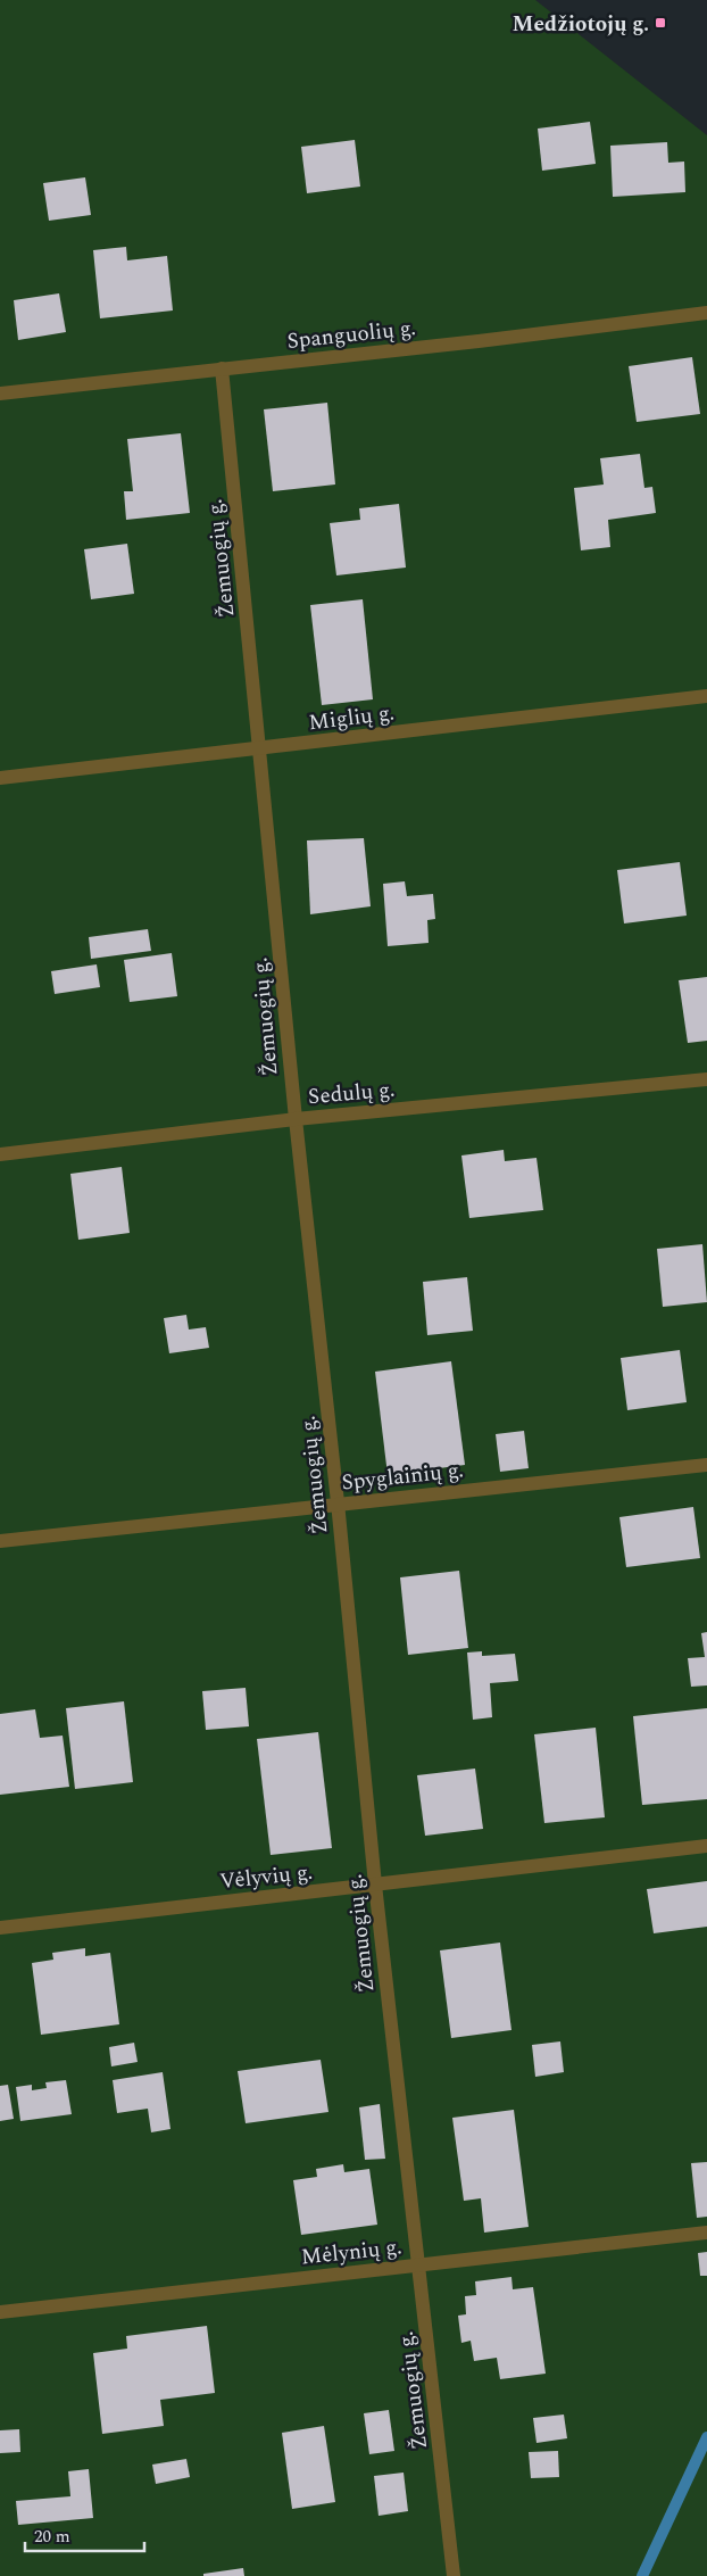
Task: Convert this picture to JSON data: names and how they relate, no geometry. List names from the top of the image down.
{
  "streets": {
    "street": [
      "Spanguolių g.",
      "Žemuogių g.",
      "Miglių g.",
      "Sedulų g.",
      "Spyglainių g.",
      "Vėlyvių g.",
      "Mėlynių g."
    ]
  },
  "crossings": [
    ["Spanguolių g.", "Žemuogių g."],
    ["Žemuogių g.", "Miglių g."],
    ["Žemuogių g.", "Sedulų g."],
    ["Žemuogių g.", "Spyglainių g."],
    ["Žemuogių g.", "Vėlyvių g."],
    ["Žemuogių g.", "Mėlynių g."]
  ],
  "places": {
    "transit": ["Medžiotojų g."]
  },
  "scale_bar": "20 m"
}
